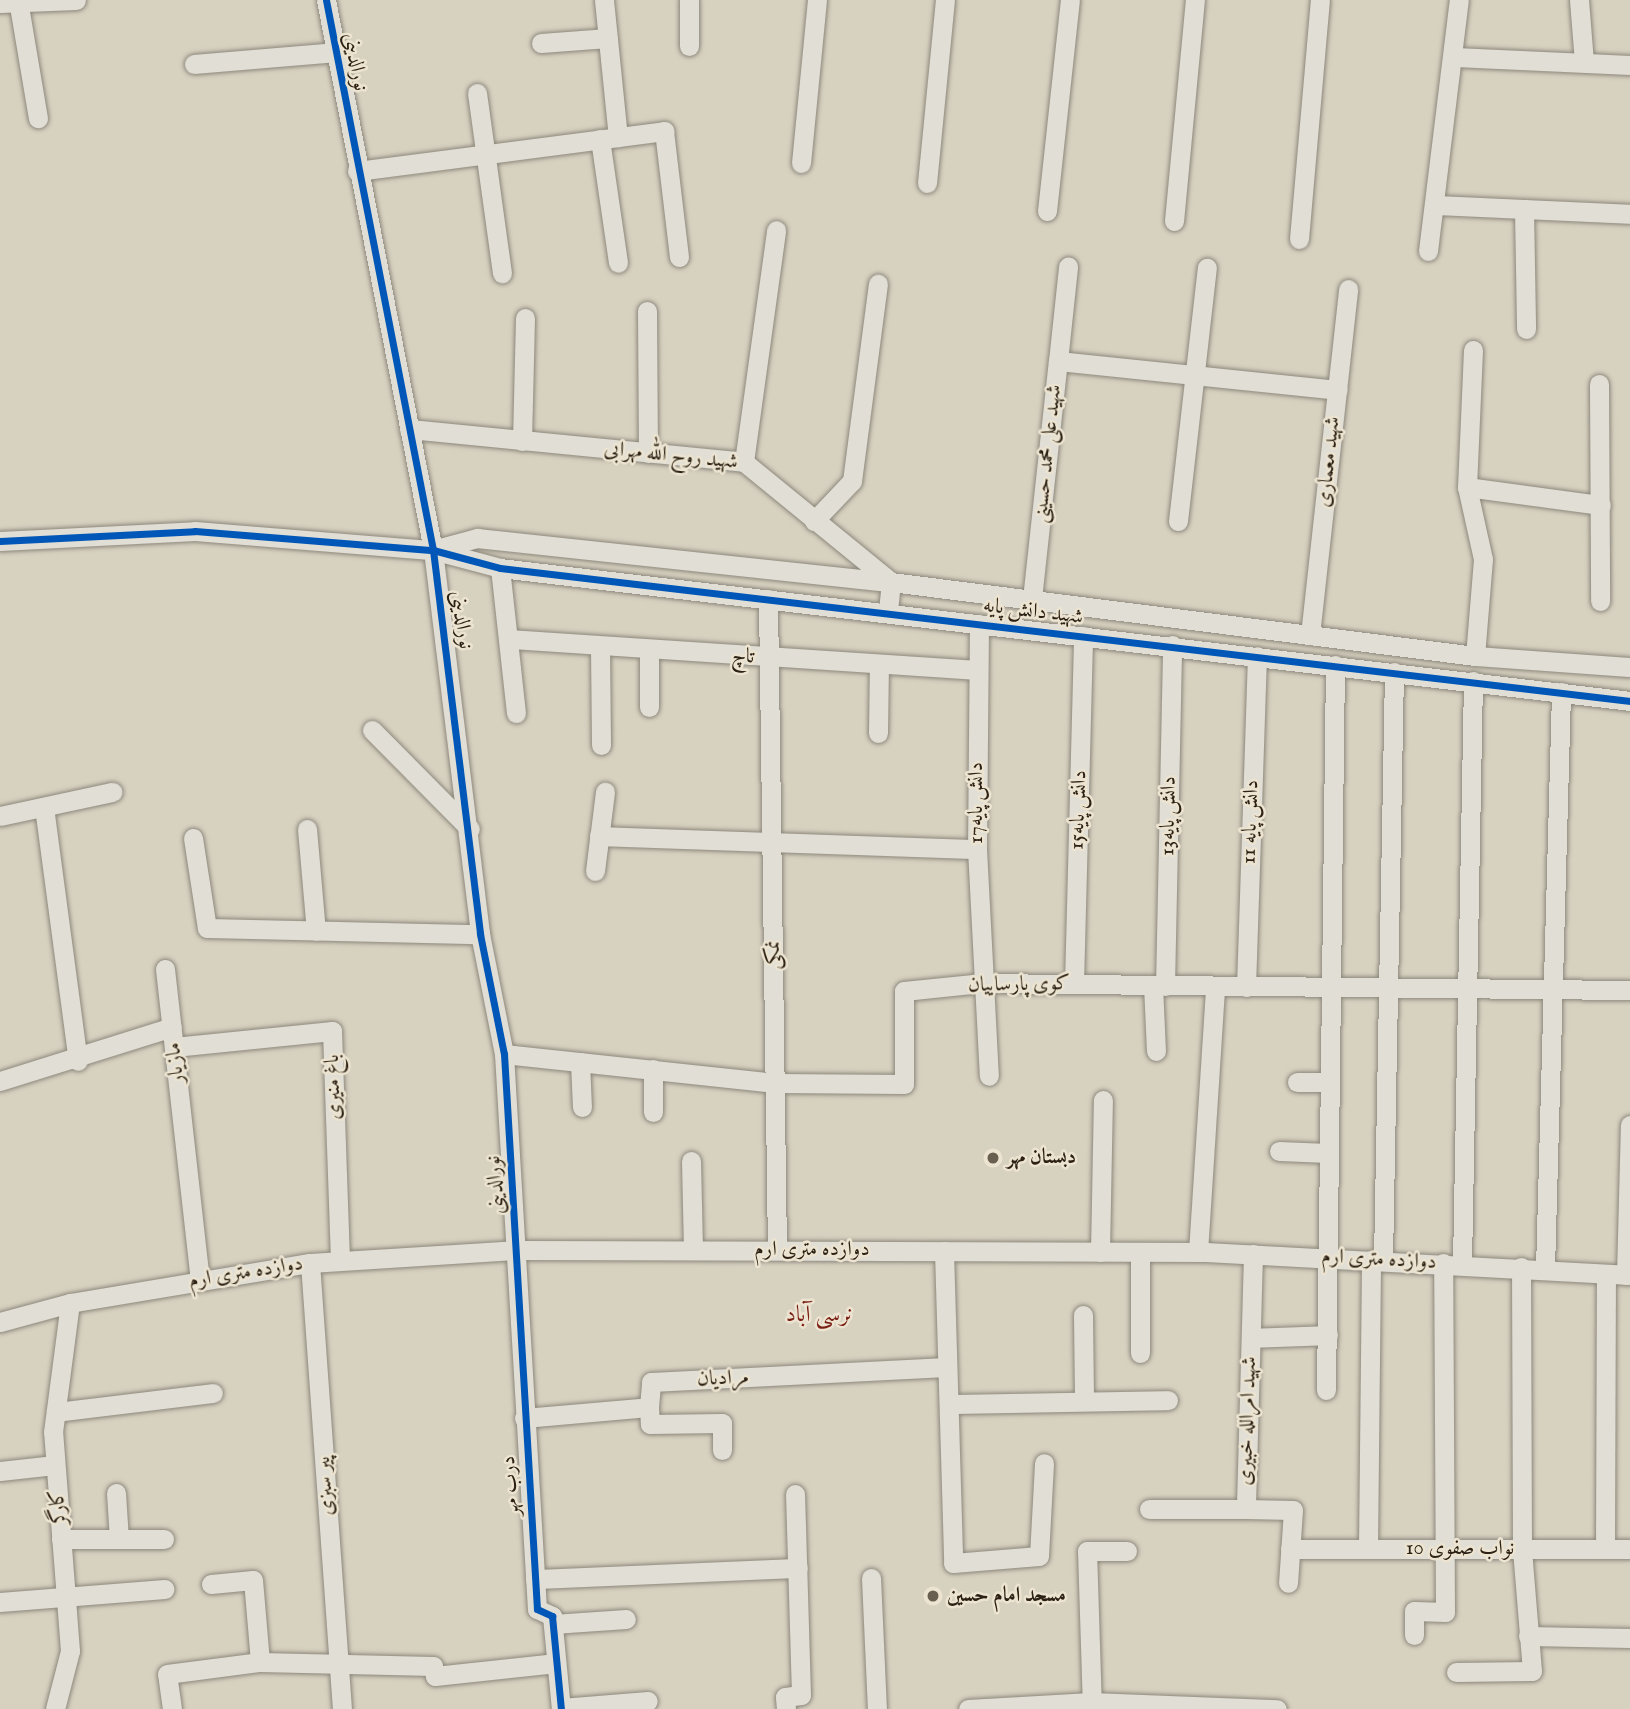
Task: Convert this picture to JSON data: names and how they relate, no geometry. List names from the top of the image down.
{
  "streets": {
    "street": [
      "نورالدینی",
      "شهید علی محمد حسینی",
      "شهید روح الله مهرابی",
      "شهید معماری",
      "شهید دانش پایه",
      "تاچ",
      "دانش پایه17",
      "دانش پایه15",
      "دانش پایه13",
      "دانش پایه 11",
      "نمکی",
      "کوی پارساییان",
      "مازیار",
      "باغ منیری",
      "دوازده متری ارم",
      "مرادیان",
      "شهید امرالله خبیری",
      "پیر سبزی",
      "درب مهر",
      "کارگر",
      "نواب صفوی 10"
    ]
  },
  "crossings": [
    ["نورالدینی", "شهید روح الله مهرابی"],
    ["نورالدینی", "شهید دانش پایه"],
    ["نورالدینی", "کوی پارساییان"],
    ["نورالدینی", "دوازده متری ارم"],
    ["نورالدینی", "درب مهر"],
    ["شهید علی محمد حسینی", "شهید معماری"],
    ["شهید علی محمد حسینی", "شهید دانش پایه"],
    ["شهید روح الله مهرابی", "شهید دانش پایه"],
    ["شهید معماری", "شهید دانش پایه"],
    ["شهید دانش پایه", "دانش پایه17"],
    ["شهید دانش پایه", "دانش پایه15"],
    ["شهید دانش پایه", "دانش پایه13"],
    ["شهید دانش پایه", "دانش پایه 11"],
    ["شهید دانش پایه", "نمکی"],
    ["تاچ", "دانش پایه17"],
    ["تاچ", "نمکی"],
    ["دانش پایه17", "کوی پارساییان"],
    ["دانش پایه15", "کوی پارساییان"],
    ["دانش پایه13", "کوی پارساییان"],
    ["دانش پایه 11", "کوی پارساییان"],
    ["نمکی", "کوی پارساییان"],
    ["نمکی", "دوازده متری ارم"],
    ["مازیار", "باغ منیری"],
    ["مازیار", "دوازده متری ارم"],
    ["باغ منیری", "دوازده متری ارم"],
    ["دوازده متری ارم", "شهید امرالله خبیری"],
    ["دوازده متری ارم", "پیر سبزی"],
    ["دوازده متری ارم", "درب مهر"],
    ["دوازده متری ارم", "کارگر"],
    ["شهید امرالله خبیری", "نواب صفوی 10"]
  ],
  "districts": ["نرسی آباد"],
  "places": ["دبستان مهر", "مسجد امام حسین"]
}
